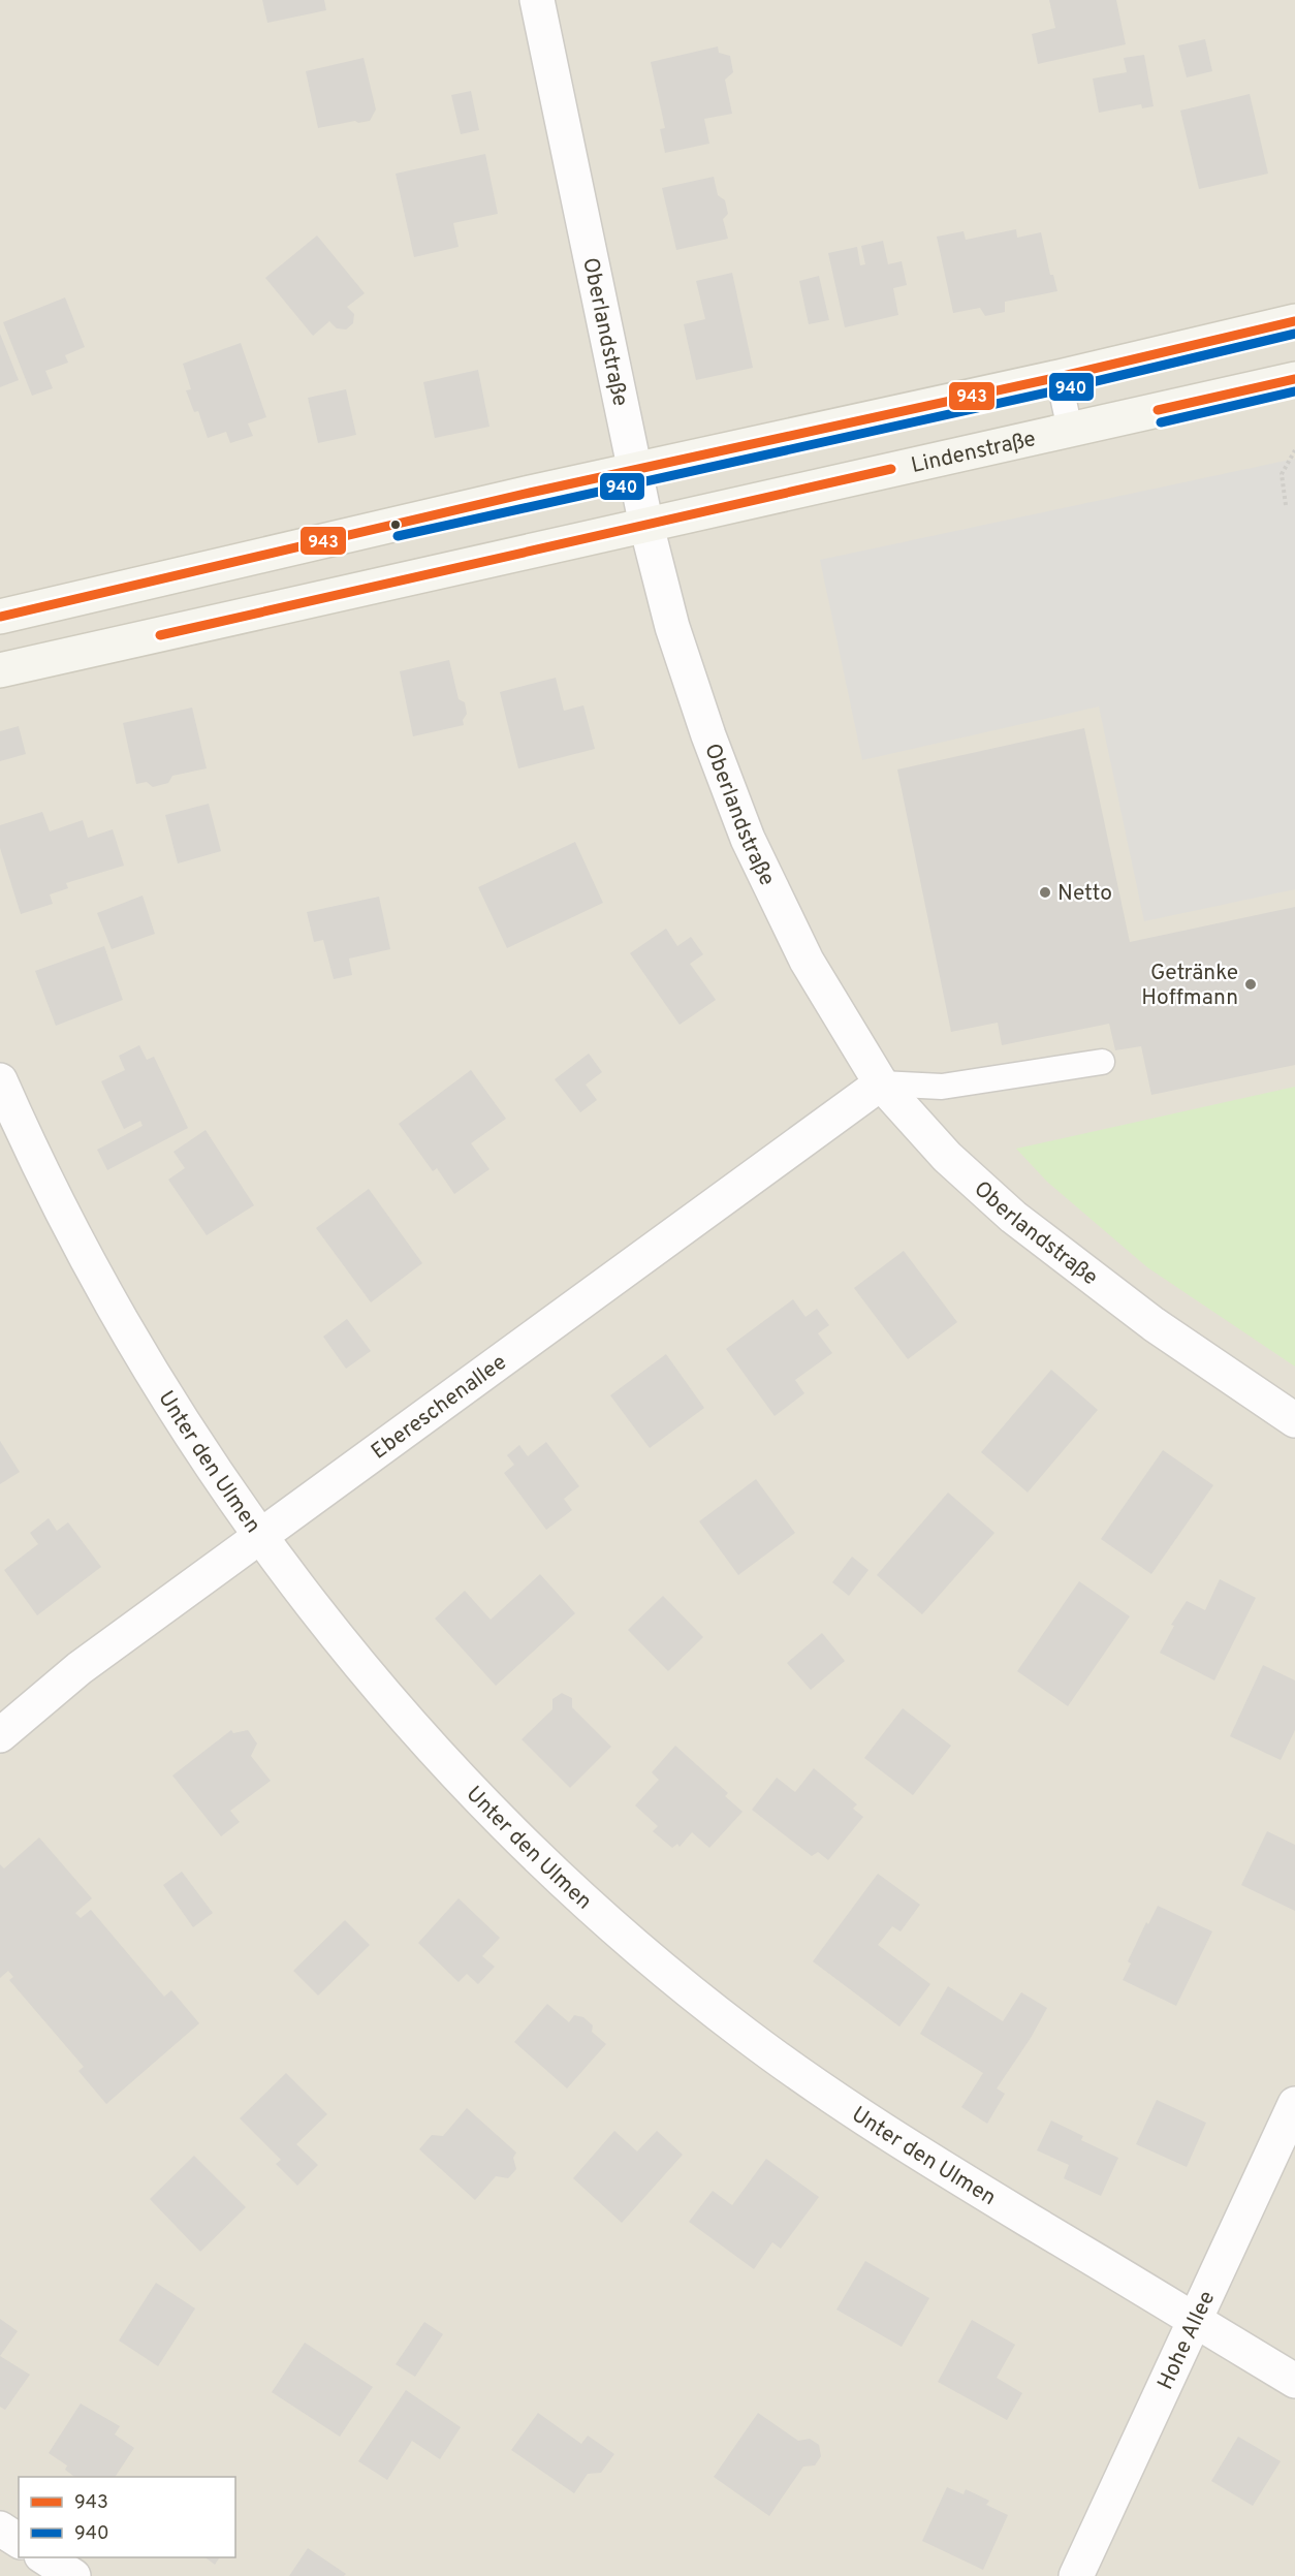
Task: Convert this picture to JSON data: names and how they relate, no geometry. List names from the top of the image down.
{
  "streets": {
    "street": [
      "Oberlandstraße",
      "Lindenstraße",
      "Ebereschenallee",
      "Unter den Ulmen",
      "Hohe Allee"
    ]
  },
  "crossings": [
    ["Oberlandstraße", "Lindenstraße"],
    ["Oberlandstraße", "Ebereschenallee"],
    ["Ebereschenallee", "Unter den Ulmen"],
    ["Unter den Ulmen", "Hohe Allee"]
  ],
  "places": ["Netto", "Getränke Hoffmann"],
  "lines": ["transit line 943", "transit line 940"],
  "legend": ["943", "940"]
}
